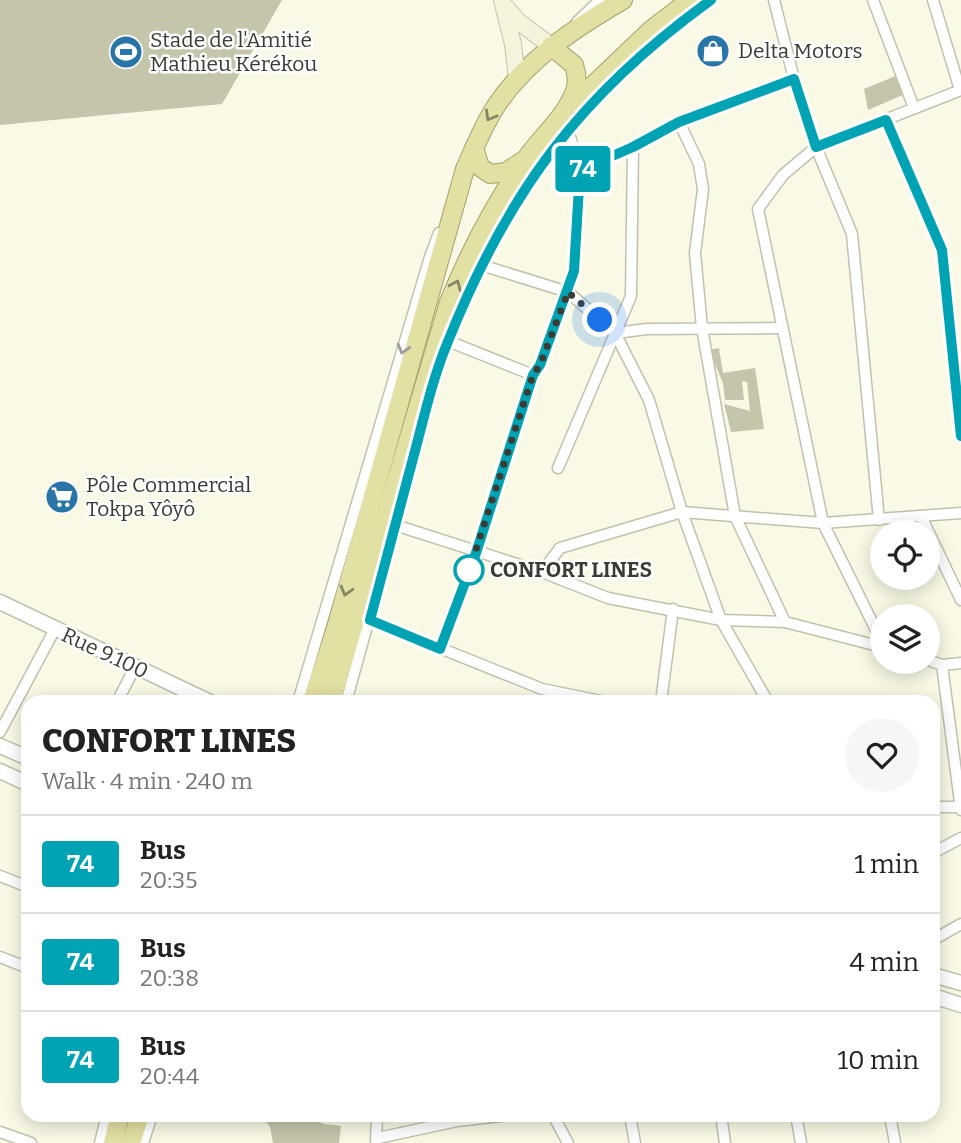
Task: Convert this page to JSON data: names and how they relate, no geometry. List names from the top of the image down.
{
  "streets": {
    "street": ["Rue 9.100"]
  },
  "places": {
    "shop": ["Delta Motors"],
    "sports": ["Stade de l'Amitié Mathieu Kérékou"],
    "supermarket": ["Pôle Commercial Tokpa Yôyô"],
    "other": ["CONFORT LINES"]
  },
  "lines": ["bus line 74"],
  "page": {
    "on_map": "74",
    "heading": ["CONFORT LINES", "Walk · 4 min · 240 m"],
    "list": [
      {
        "mark": "74",
        "name": "Bus",
        "note": "20:35",
        "value": "1 min"
      },
      {
        "mark": "74",
        "name": "Bus",
        "note": "20:38",
        "value": "4 min"
      },
      {
        "mark": "74",
        "name": "Bus",
        "note": "20:44",
        "value": "10 min"
      }
    ]
  }
}
